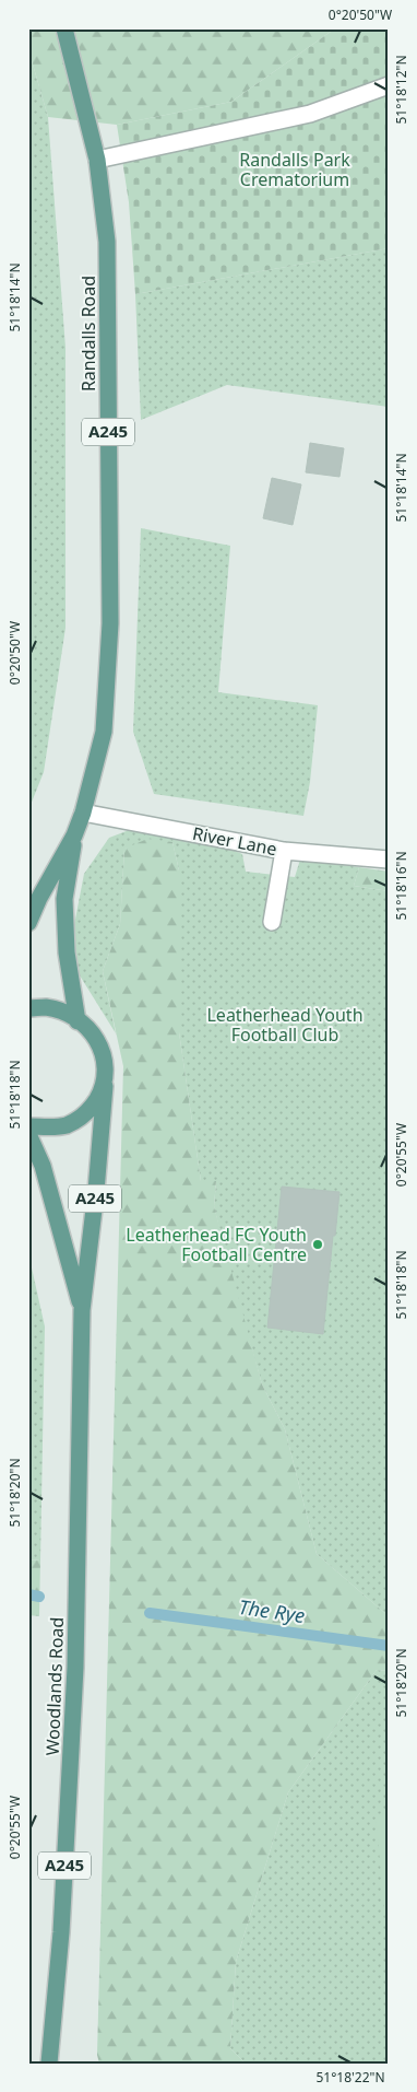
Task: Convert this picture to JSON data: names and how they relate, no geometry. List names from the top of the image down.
{
  "streets": {
    "main road": ["Randalls Road", "A245", "Woodlands Road"],
    "lane": ["River Lane"]
  },
  "crossings": [
    ["Randalls Road", "A245"],
    ["Randalls Road", "River Lane"],
    ["A245", "Woodlands Road"]
  ],
  "water": ["The Rye"],
  "parks": ["Randalls Park Crematorium", "Leatherhead Youth Football Club"],
  "places": ["Leatherhead FC Youth Football Centre"],
  "coordinates": [
    "0°20'50\"W",
    "51°18'12\"N",
    "51°18'14\"N",
    "51°18'16\"N",
    "51°18'18\"N",
    "0°20'55\"W",
    "51°18'20\"N",
    "51°18'22\"N"
  ]
}
